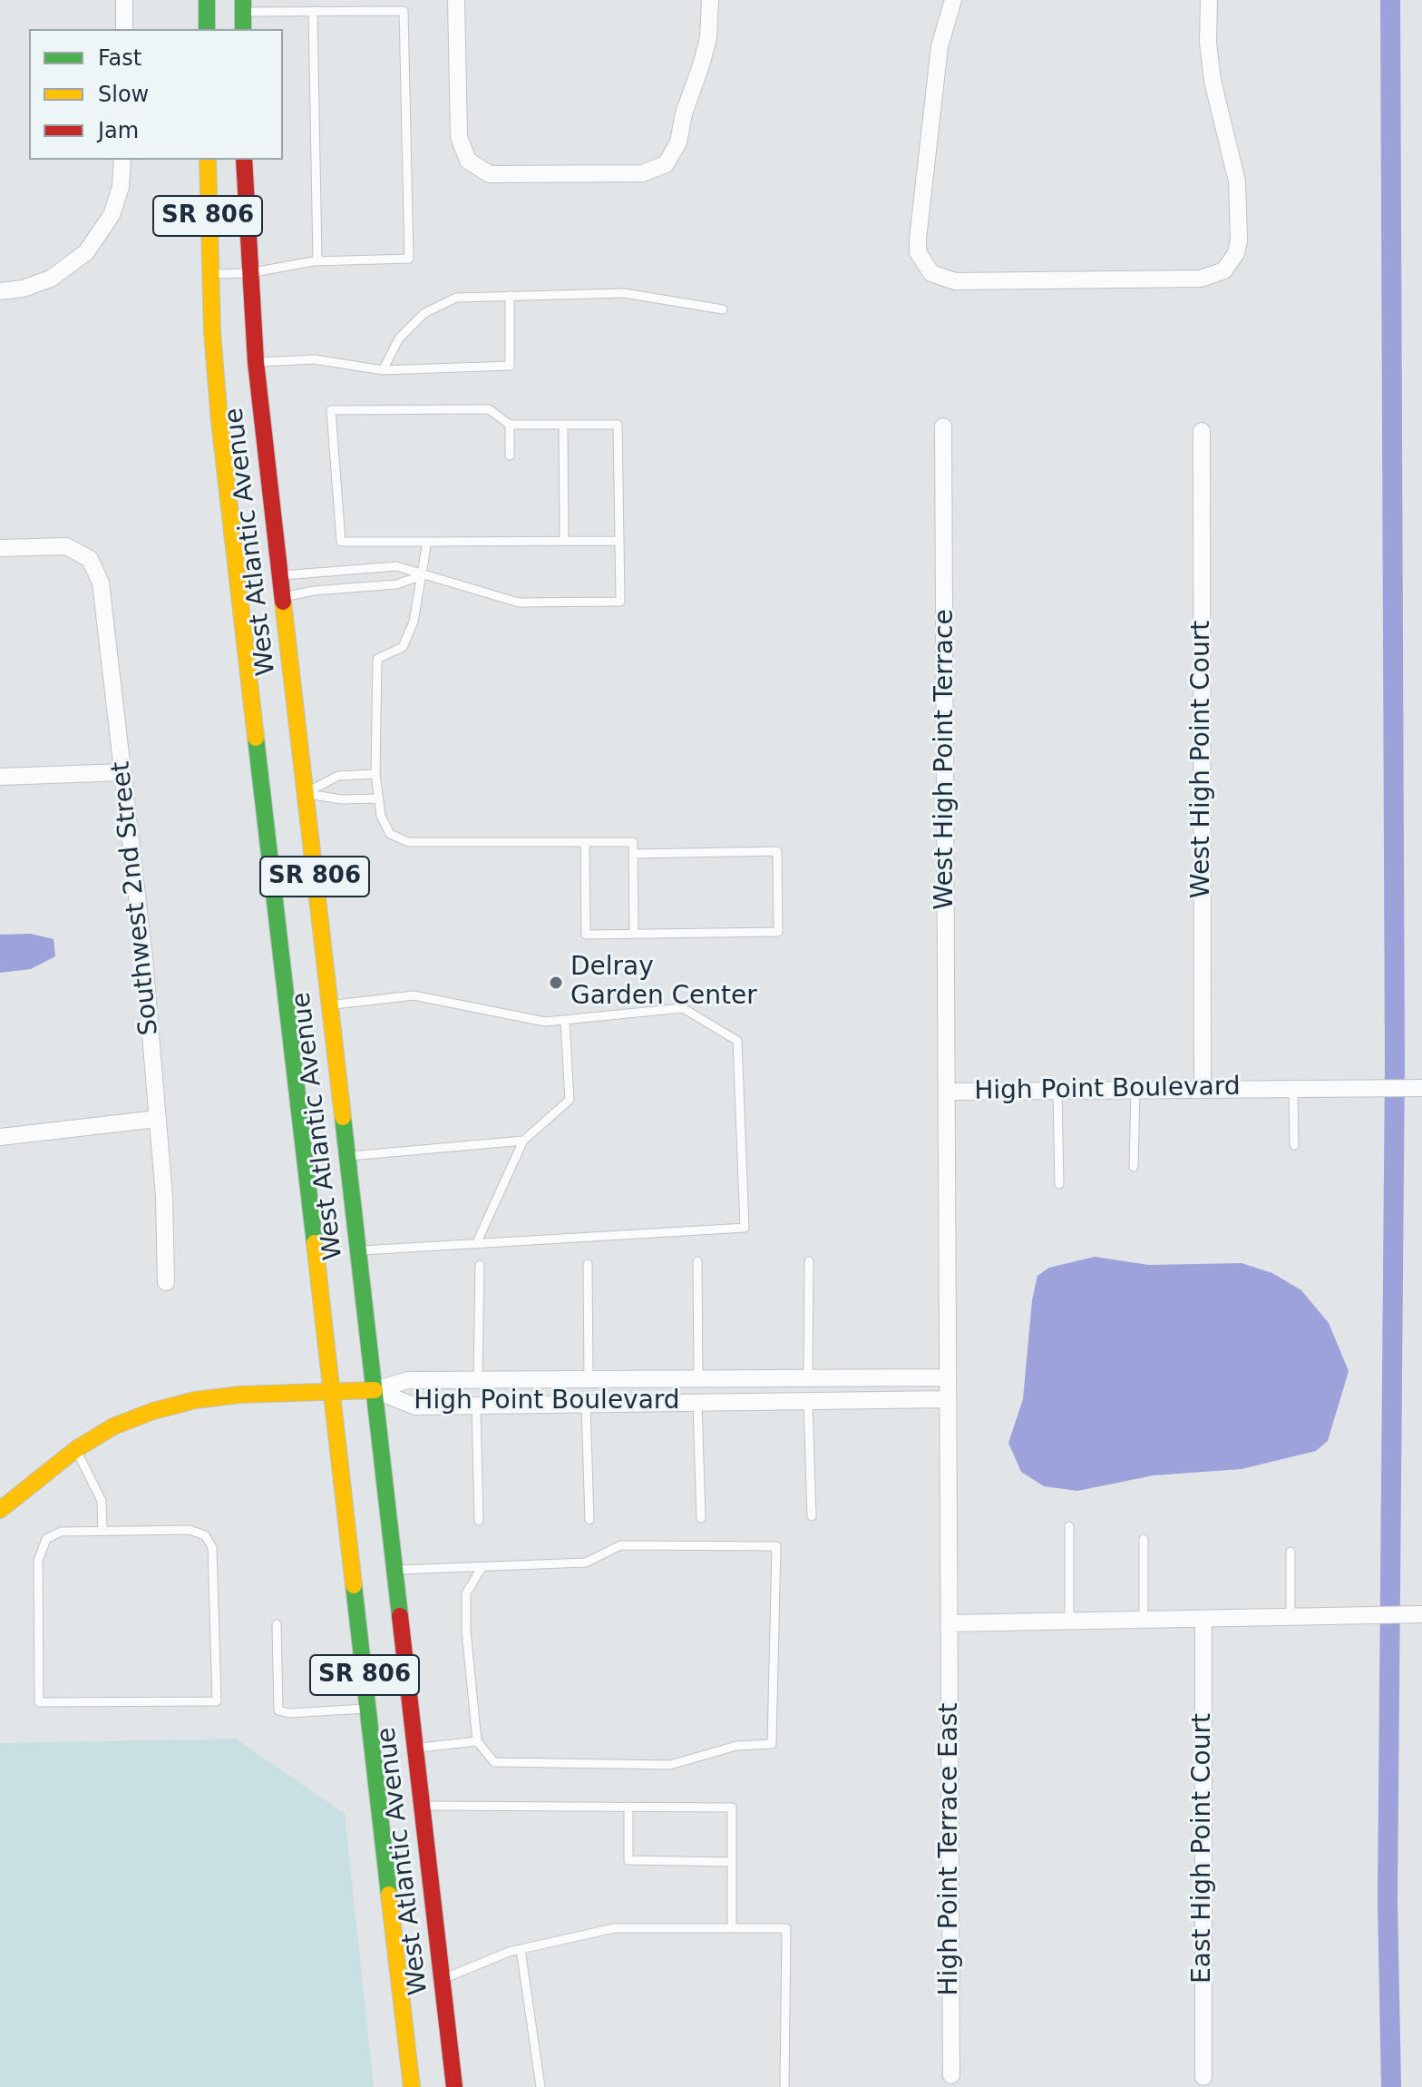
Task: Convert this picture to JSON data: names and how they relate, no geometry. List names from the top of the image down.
{
  "streets": {
    "main road": ["SR 806", "West Atlantic Avenue"],
    "street": [
      "West High Point Terrace",
      "West High Point Court",
      "Southwest 2nd Street",
      "High Point Boulevard",
      "East High Point Court",
      "High Point Terrace East"
    ]
  },
  "crossings": [
    ["West Atlantic Avenue", "High Point Boulevard"],
    ["West High Point Terrace", "High Point Boulevard"],
    ["West High Point Court", "High Point Boulevard"],
    ["High Point Boulevard", "High Point Terrace East"]
  ],
  "places": ["Delray Garden Center"],
  "legend": ["Fast", "Slow", "Jam"]
}
